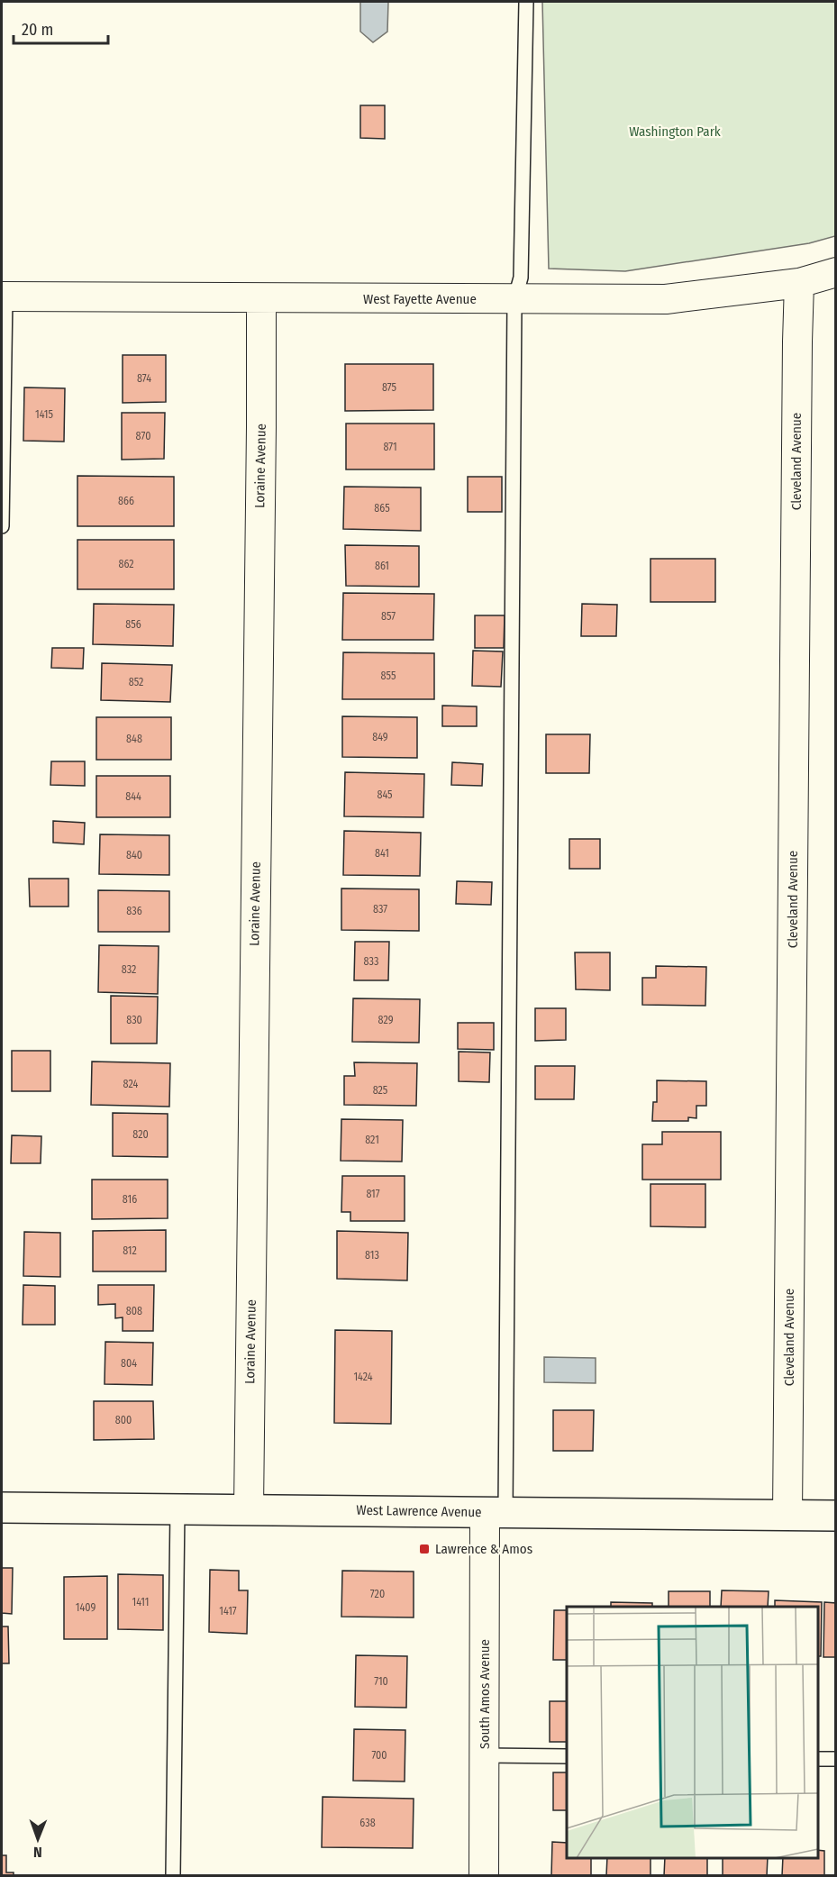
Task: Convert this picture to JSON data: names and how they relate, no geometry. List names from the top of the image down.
{
  "streets": {
    "street": [
      "West Fayette Avenue",
      "Cleveland Avenue",
      "Loraine Avenue",
      "West Lawrence Avenue",
      "South Amos Avenue"
    ]
  },
  "crossings": [
    ["West Fayette Avenue", "Cleveland Avenue"],
    ["West Fayette Avenue", "Loraine Avenue"],
    ["Cleveland Avenue", "West Lawrence Avenue"],
    ["Loraine Avenue", "West Lawrence Avenue"],
    ["West Lawrence Avenue", "South Amos Avenue"]
  ],
  "parks": ["Washington Park"],
  "places": {
    "transit": ["Lawrence & Amos"]
  },
  "house_numbers": [
    "874",
    "875",
    "1415",
    "870",
    "871",
    "866",
    "865",
    "862",
    "861",
    "857",
    "856",
    "855",
    "852",
    "849",
    "848",
    "845",
    "844",
    "841",
    "840",
    "837",
    "836",
    "833",
    "832",
    "830",
    "829",
    "824",
    "825",
    "820",
    "821",
    "817",
    "816",
    "812",
    "813",
    "808",
    "804",
    "1424",
    "800",
    "720",
    "1411",
    "1409",
    "1417",
    "710",
    "700",
    "638"
  ],
  "scale_bar": "20 m",
  "north": "bottom"
}
